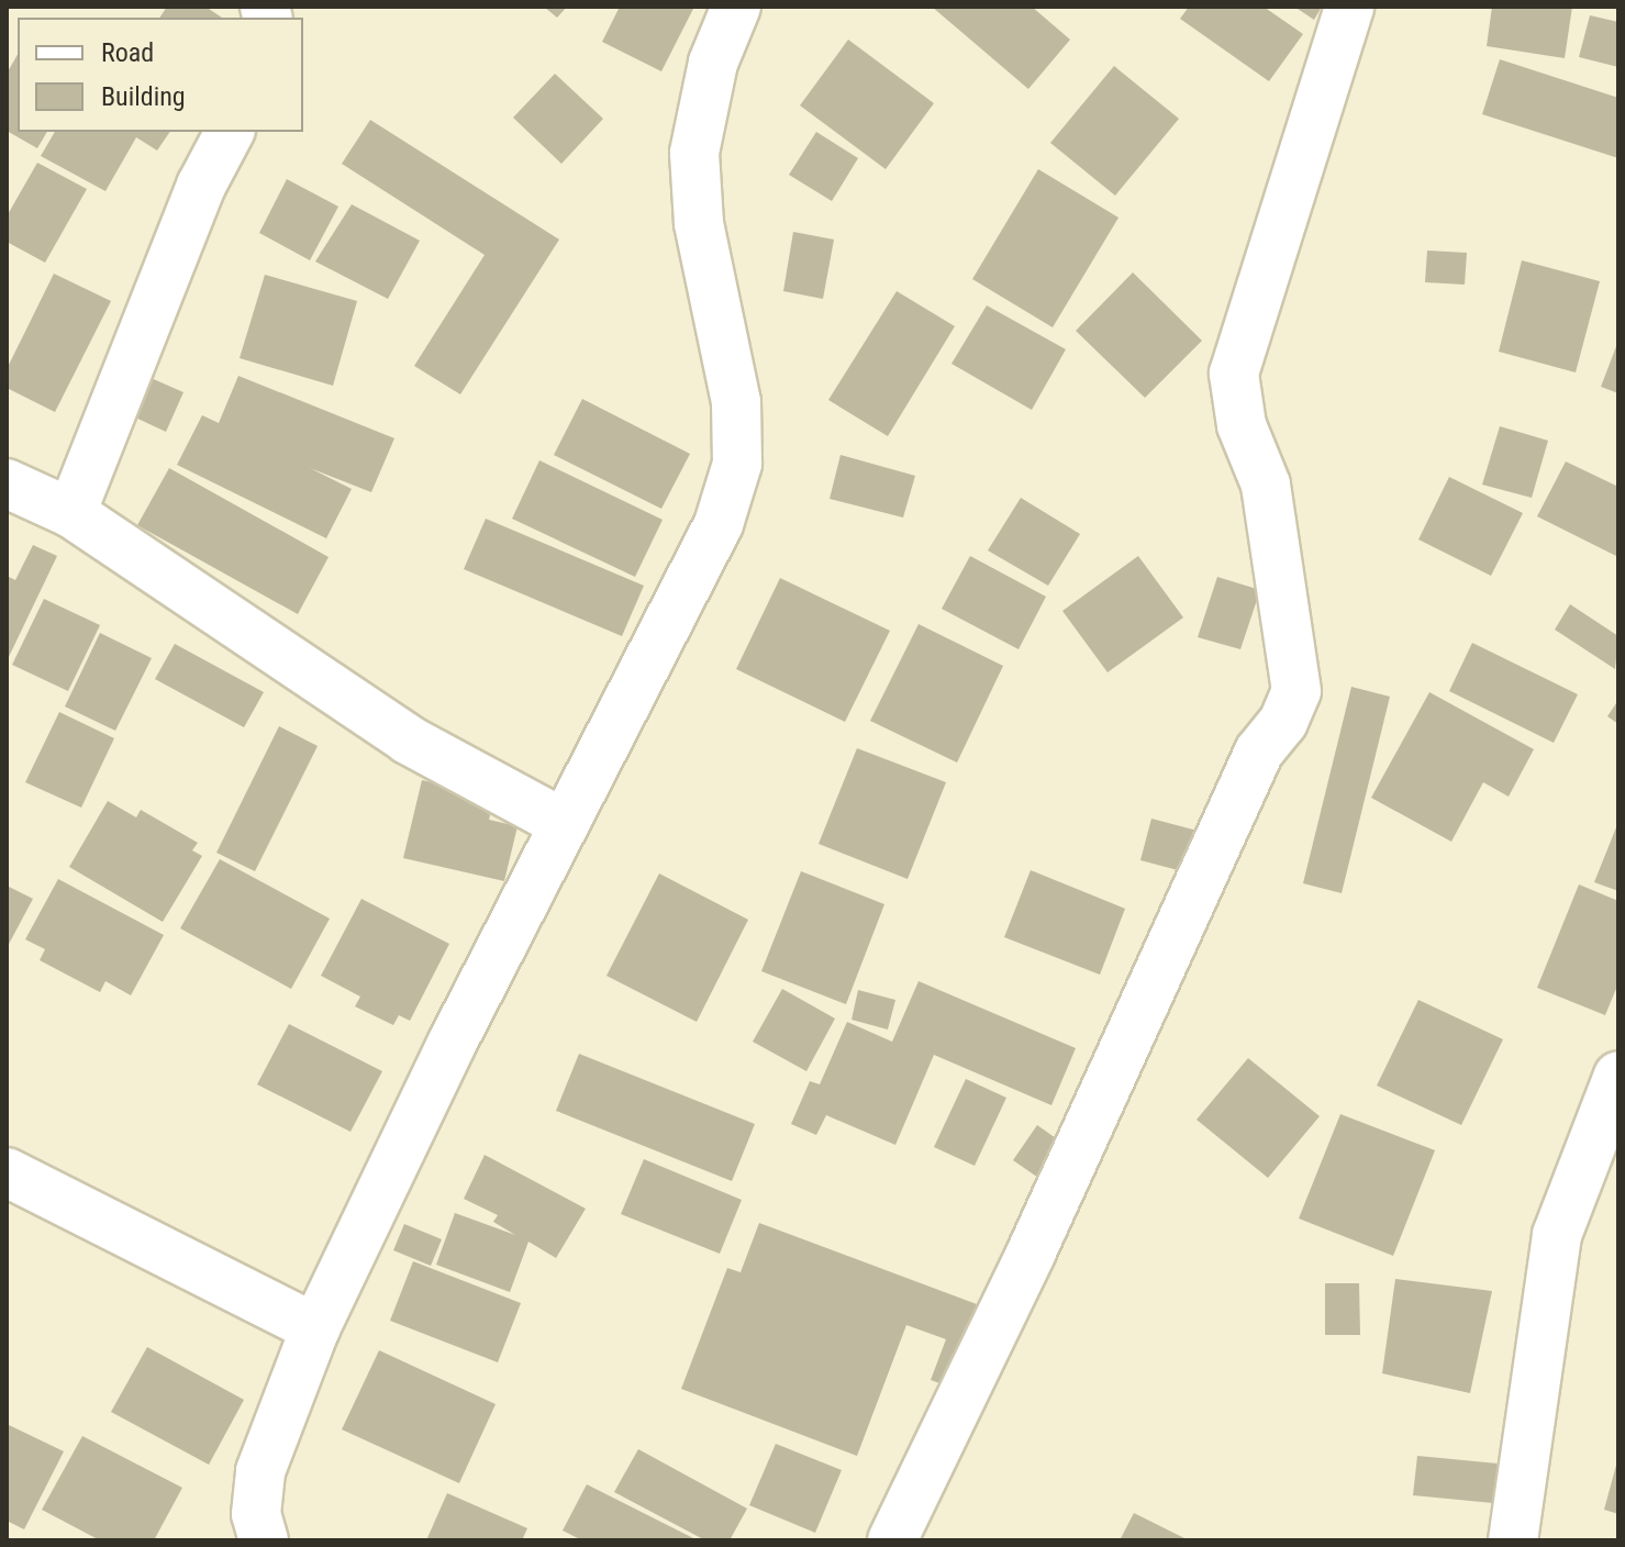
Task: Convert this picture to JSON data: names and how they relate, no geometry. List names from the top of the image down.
{
  "legend": ["Road", "Building"]
}
